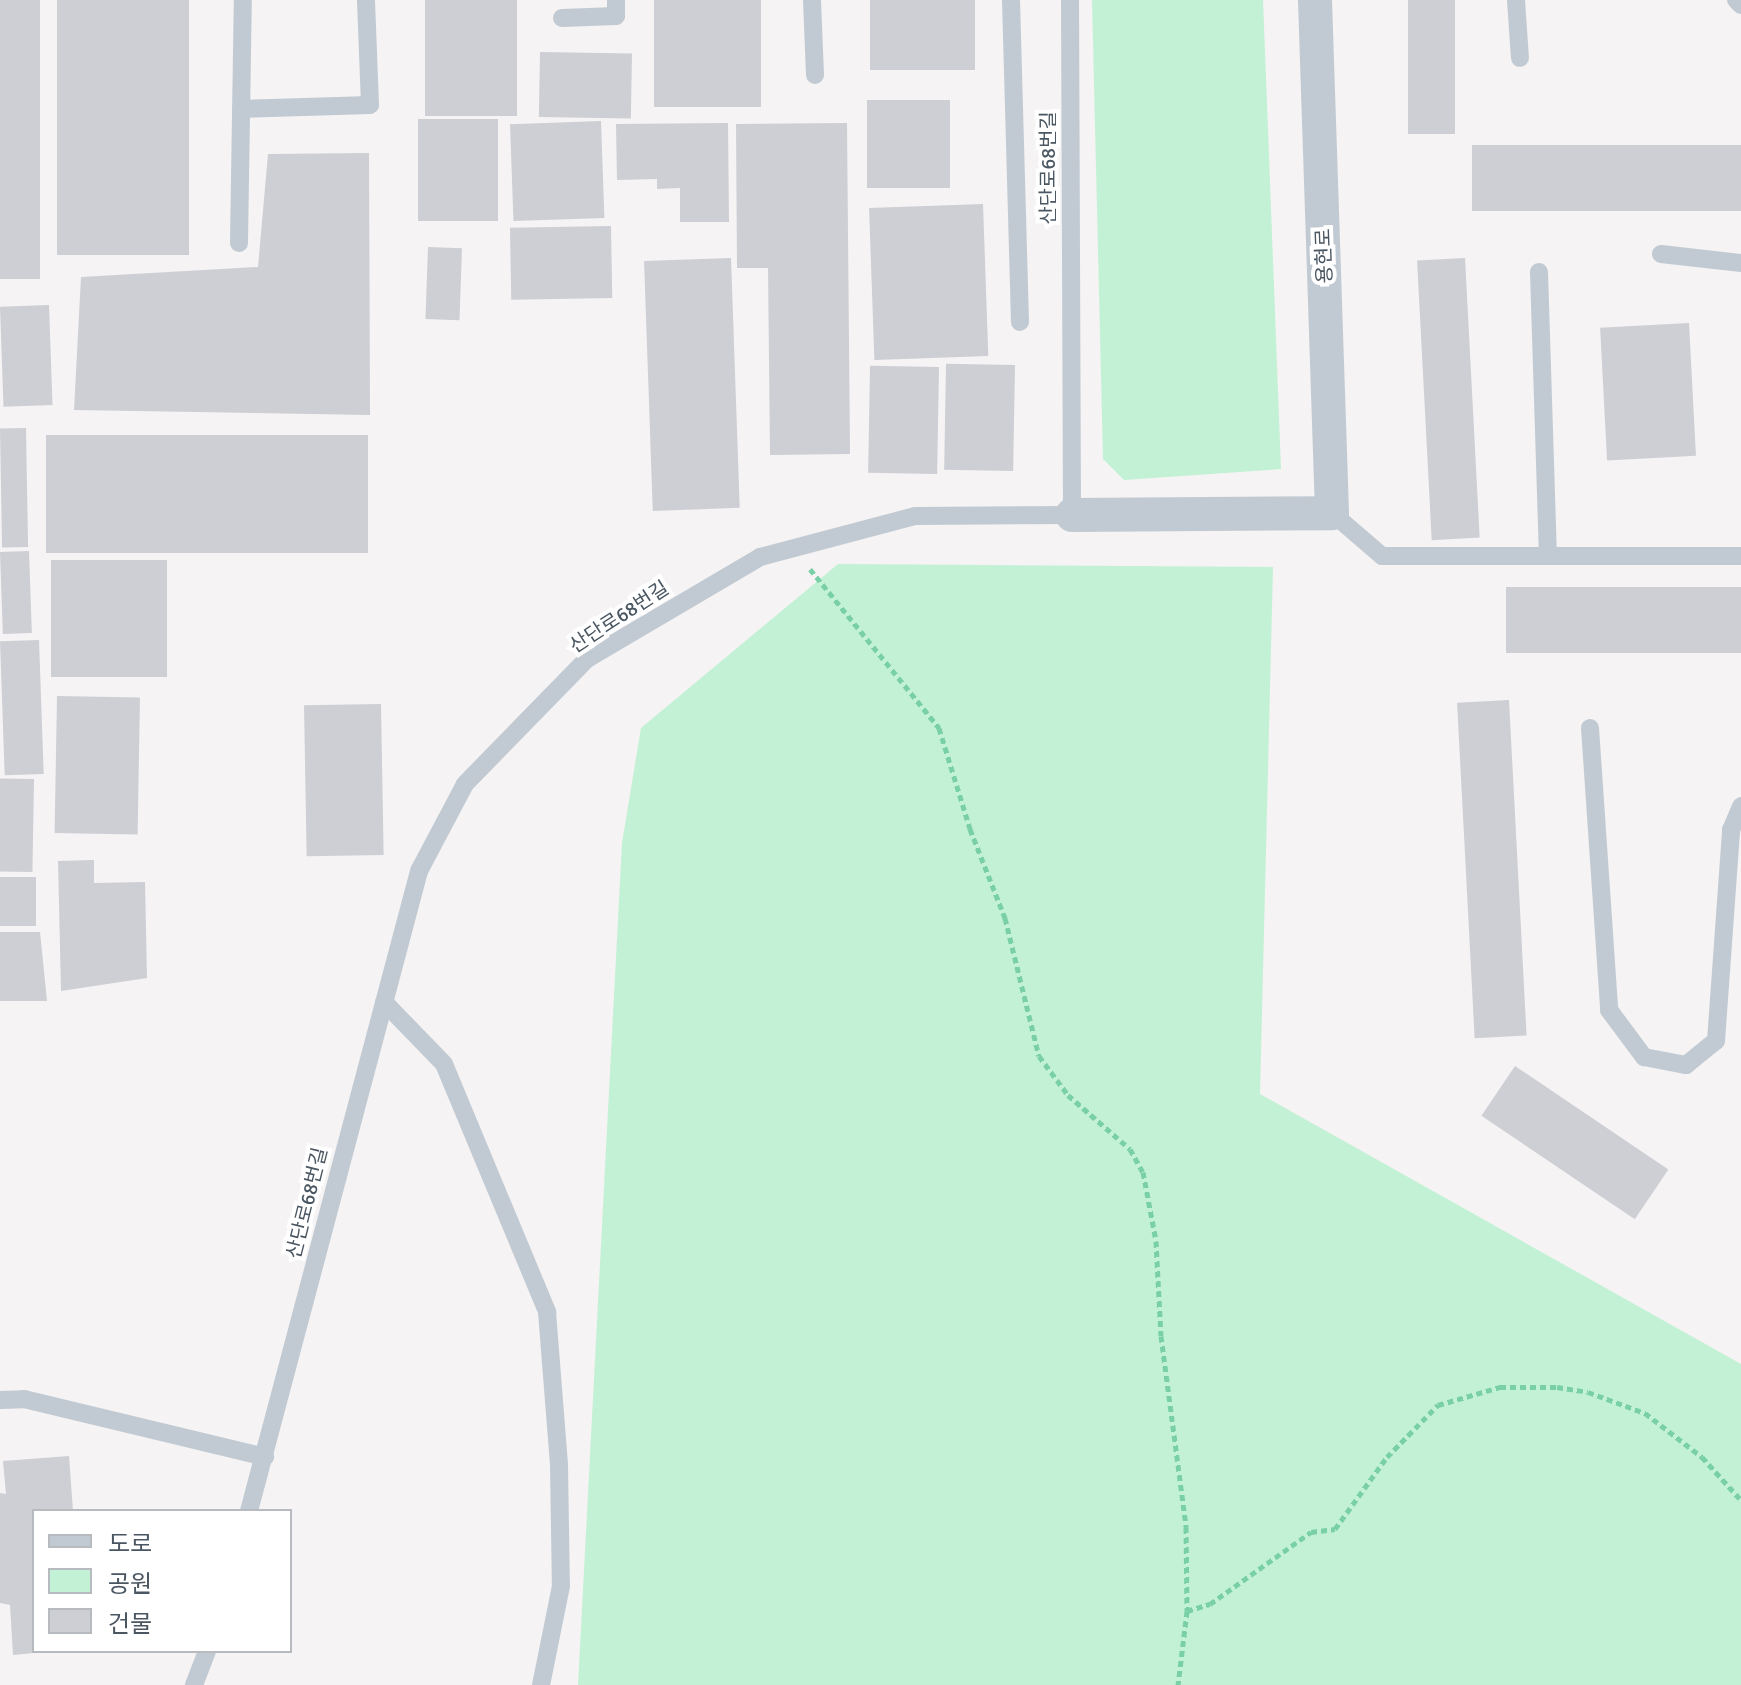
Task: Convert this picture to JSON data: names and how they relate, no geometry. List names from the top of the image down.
{
  "streets": {
    "street": ["용현로"],
    "lane": ["산단로68번길"]
  },
  "legend": ["도로", "공원", "건물"]
}
